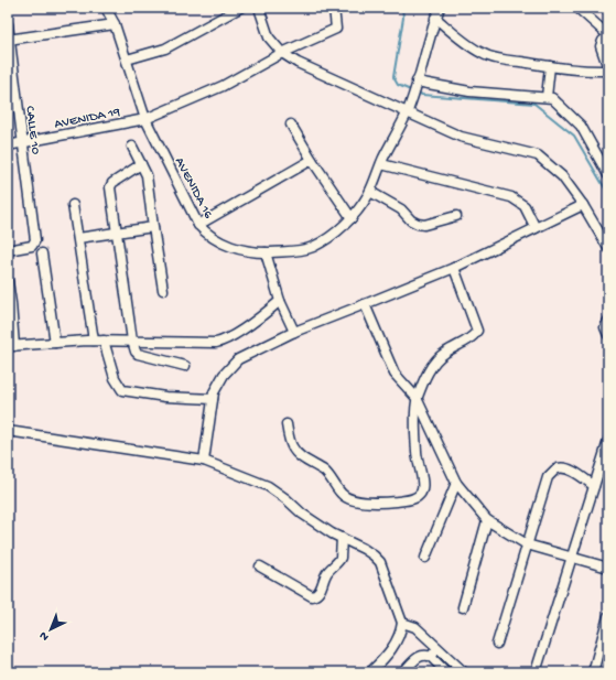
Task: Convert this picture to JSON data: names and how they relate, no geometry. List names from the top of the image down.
{
  "streets": {
    "street": ["AVENIDA 19", "CALLE 10", "AVENIDA 16"]
  },
  "crossings": [
    ["AVENIDA 19", "CALLE 10"],
    ["AVENIDA 19", "AVENIDA 16"]
  ],
  "north": "bottom left"
}
